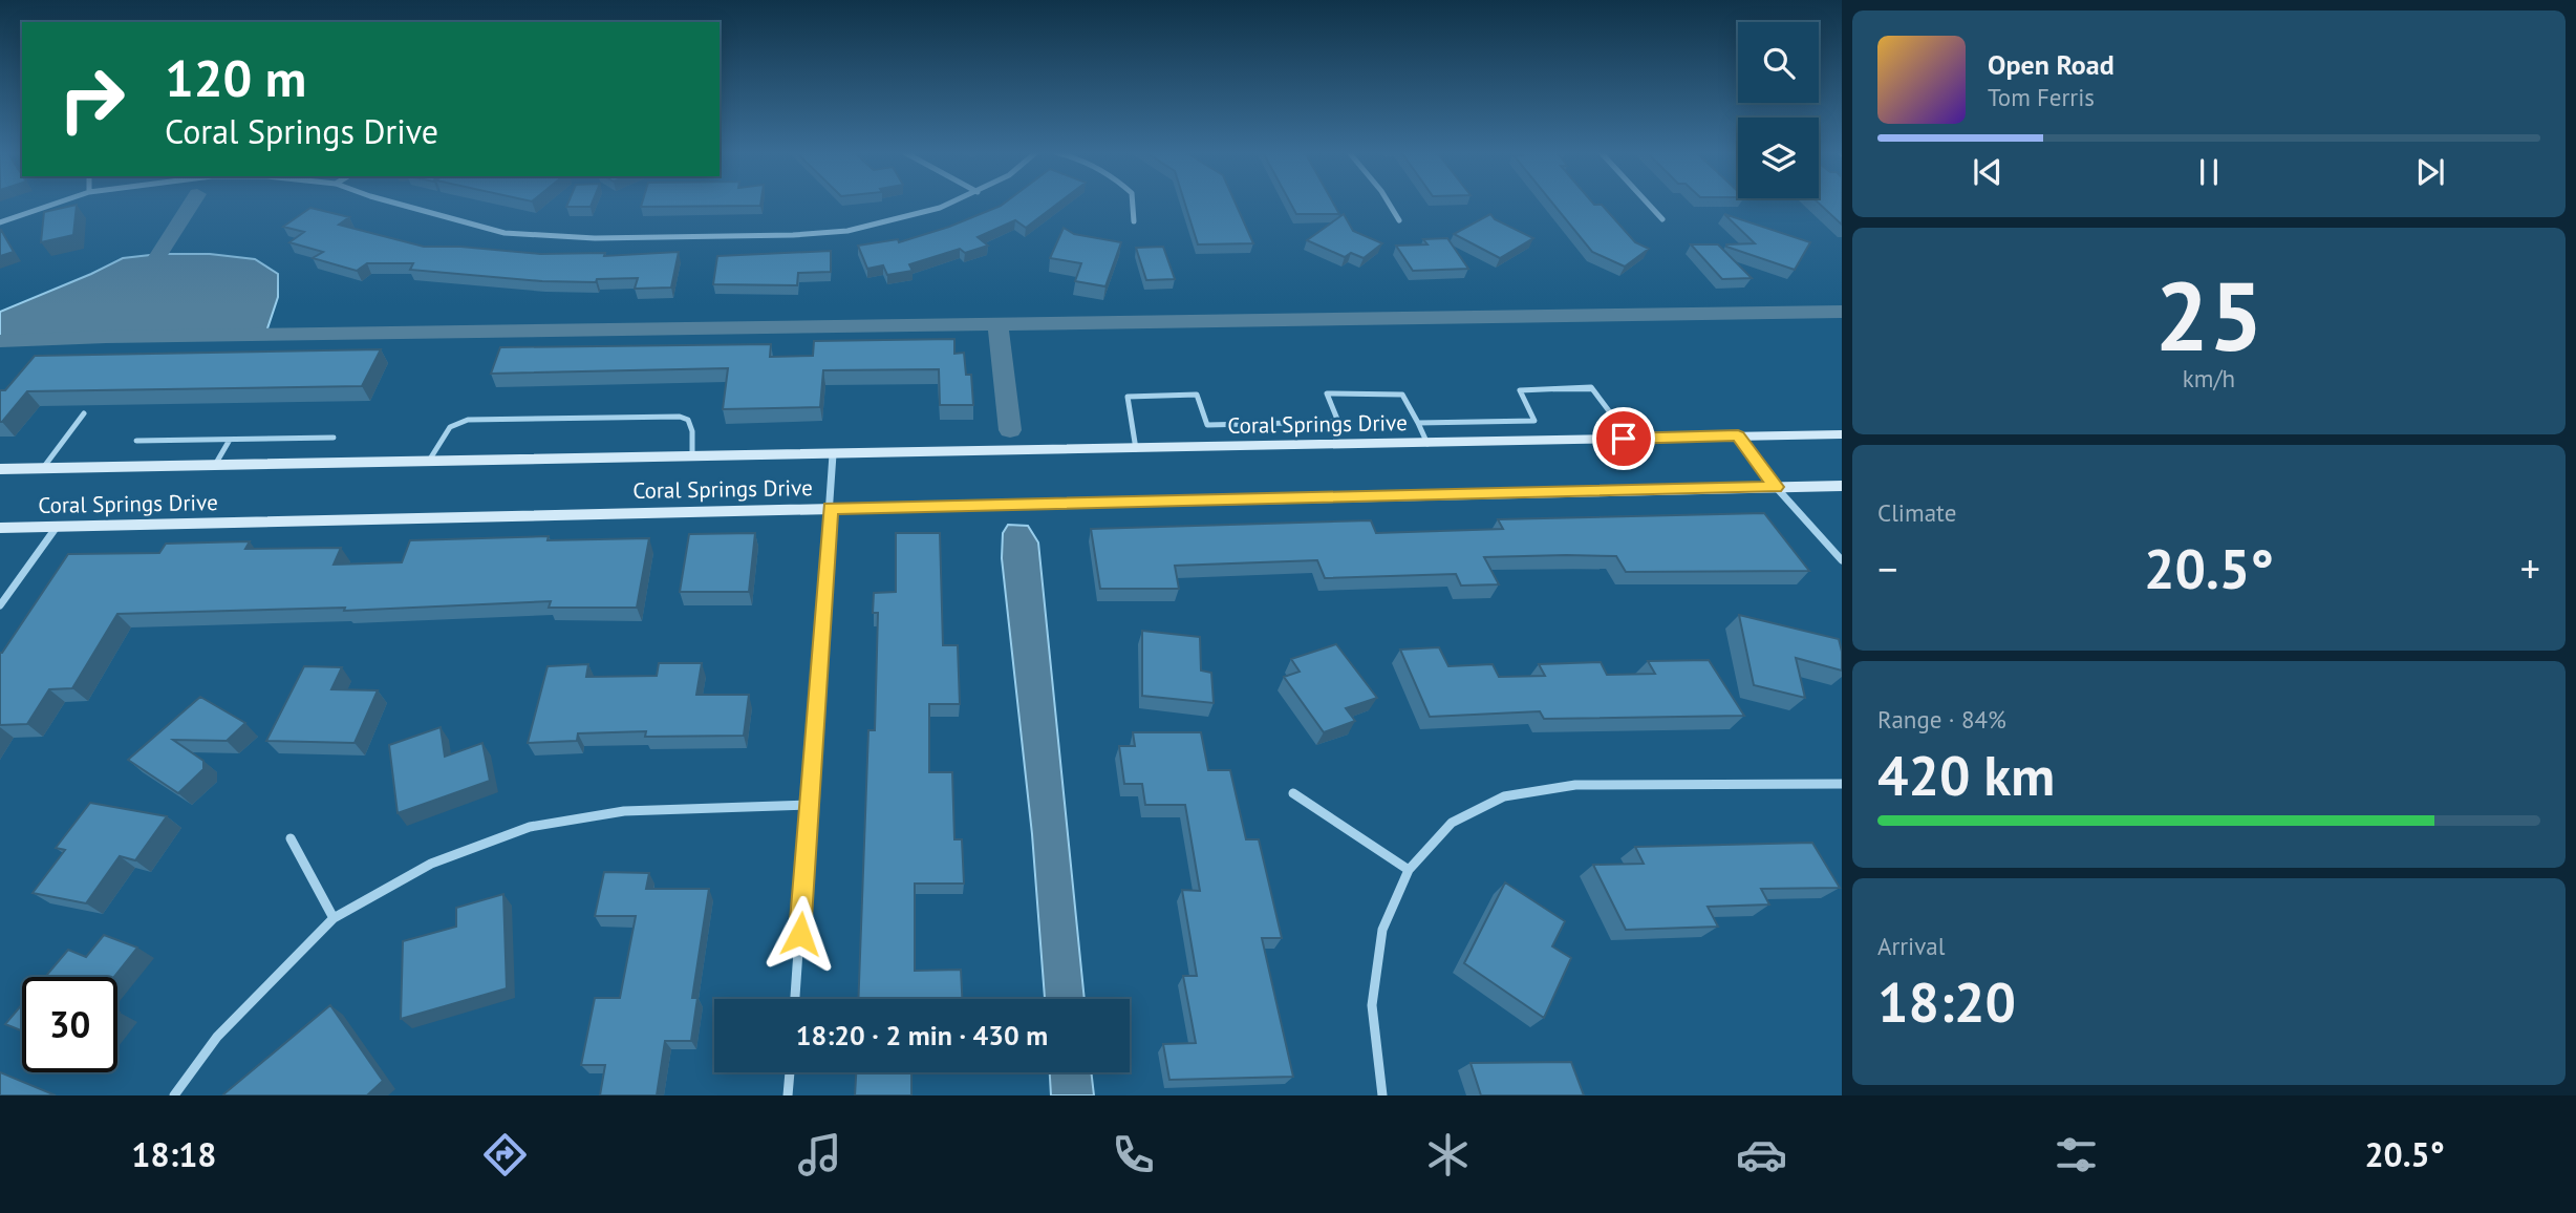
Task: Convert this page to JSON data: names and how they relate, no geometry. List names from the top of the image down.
{
  "streets": {
    "main road": ["Coral Springs Drive"]
  },
  "page": {
    "turn": ["120 m", "Coral Springs Drive"],
    "song": ["Open Road", "Tom Ferris"],
    "tile": [
      ["25", "km/h"],
      "Climate",
      ["Range · 84%", "420 km"],
      ["Arrival", "18:20"]
    ],
    "heat": ["−", "20.5°", "+"],
    "limit": "30",
    "trip": "18:20 · 2 min · 430 m",
    "tabs": ["18:18", "20.5°"]
  }
}
